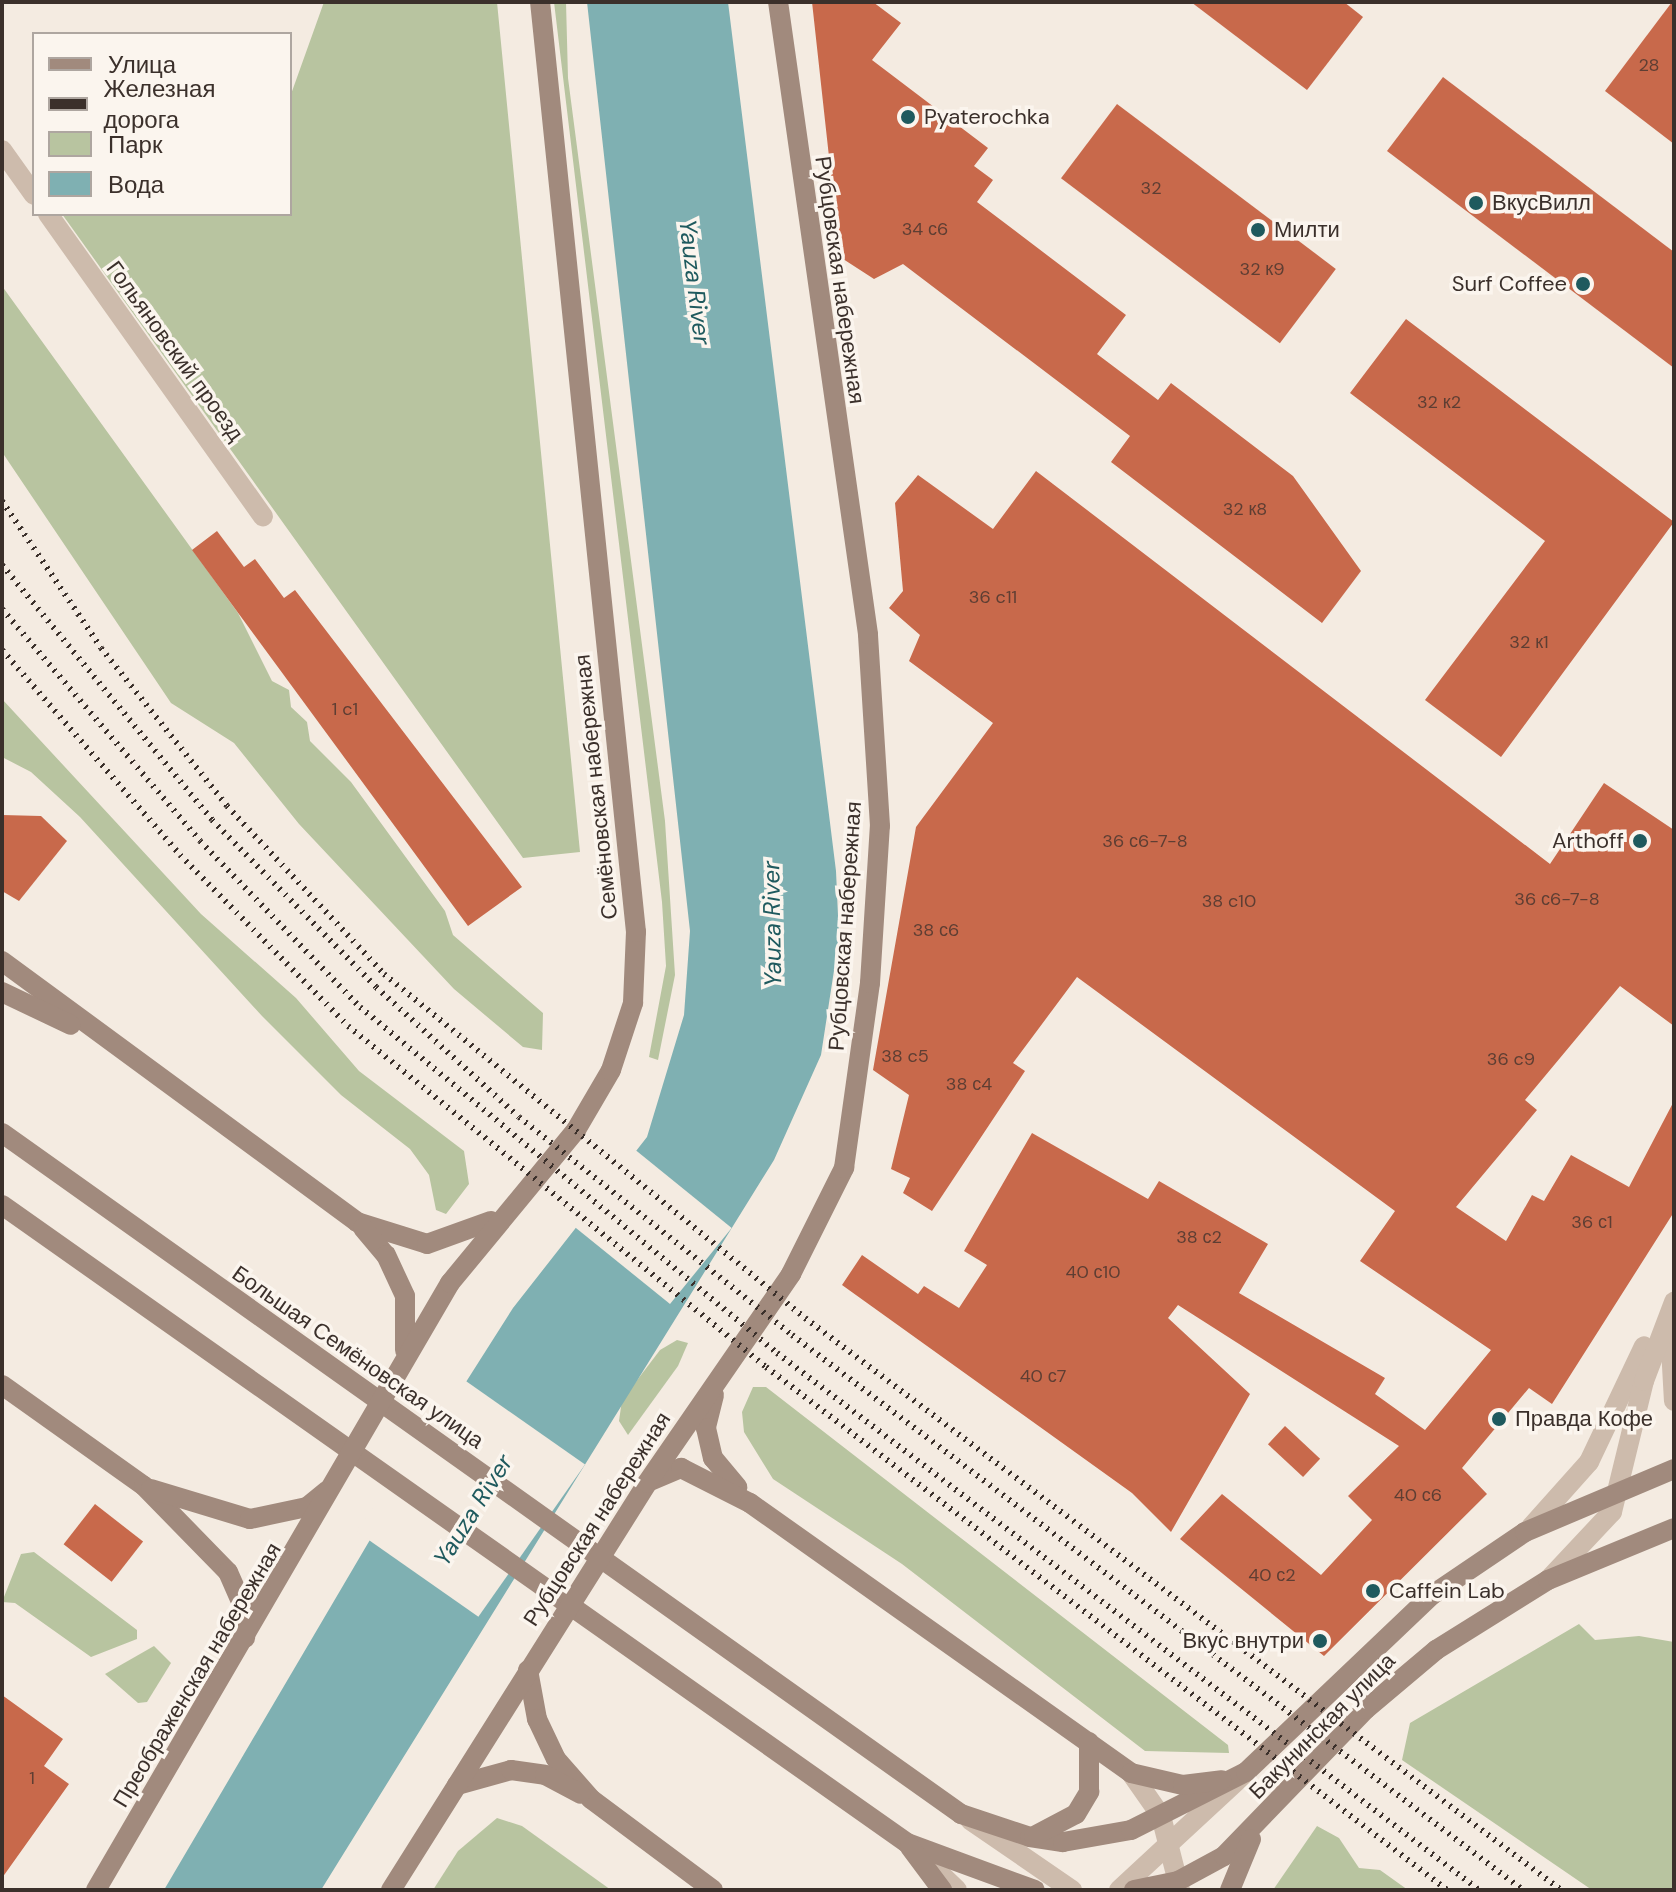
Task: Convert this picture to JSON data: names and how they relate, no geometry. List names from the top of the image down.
{
  "streets": {
    "main road": [
      "Рубцовская набережная",
      "Семёновская набережная",
      "Большая Семёновская улица",
      "Преображенская набережная",
      "Бакунинская улица"
    ],
    "street": ["Гольяновский проезд"]
  },
  "crossings": [
    ["Семёновская набережная", "Преображенская набережная"],
    ["Большая Семёновская улица", "Бакунинская улица"]
  ],
  "water": ["Yauza River"],
  "places": [
    "Pyaterochka",
    "ВкусВилл",
    "Милти",
    "Surf Coffee",
    "Arthoff",
    "Правда Кофе",
    "Caffein Lab",
    "Вкус внутри"
  ],
  "house_numbers": [
    "28",
    "32",
    "34 с6",
    "32 к9",
    "32 к2",
    "32 к8",
    "36 c11",
    "32 к1",
    "1 c1",
    "36 с6-7-8",
    "36 с6-7-8",
    "38 c10",
    "38 с6",
    "38 c5",
    "36 c9",
    "38 с4",
    "36 с1",
    "38 с2",
    "40 с10",
    "40 с7",
    "40 с6",
    "40 с2",
    "1"
  ],
  "legend": [
    "Улица",
    "Железная дорога",
    "Парк",
    "Вода"
  ]
}
